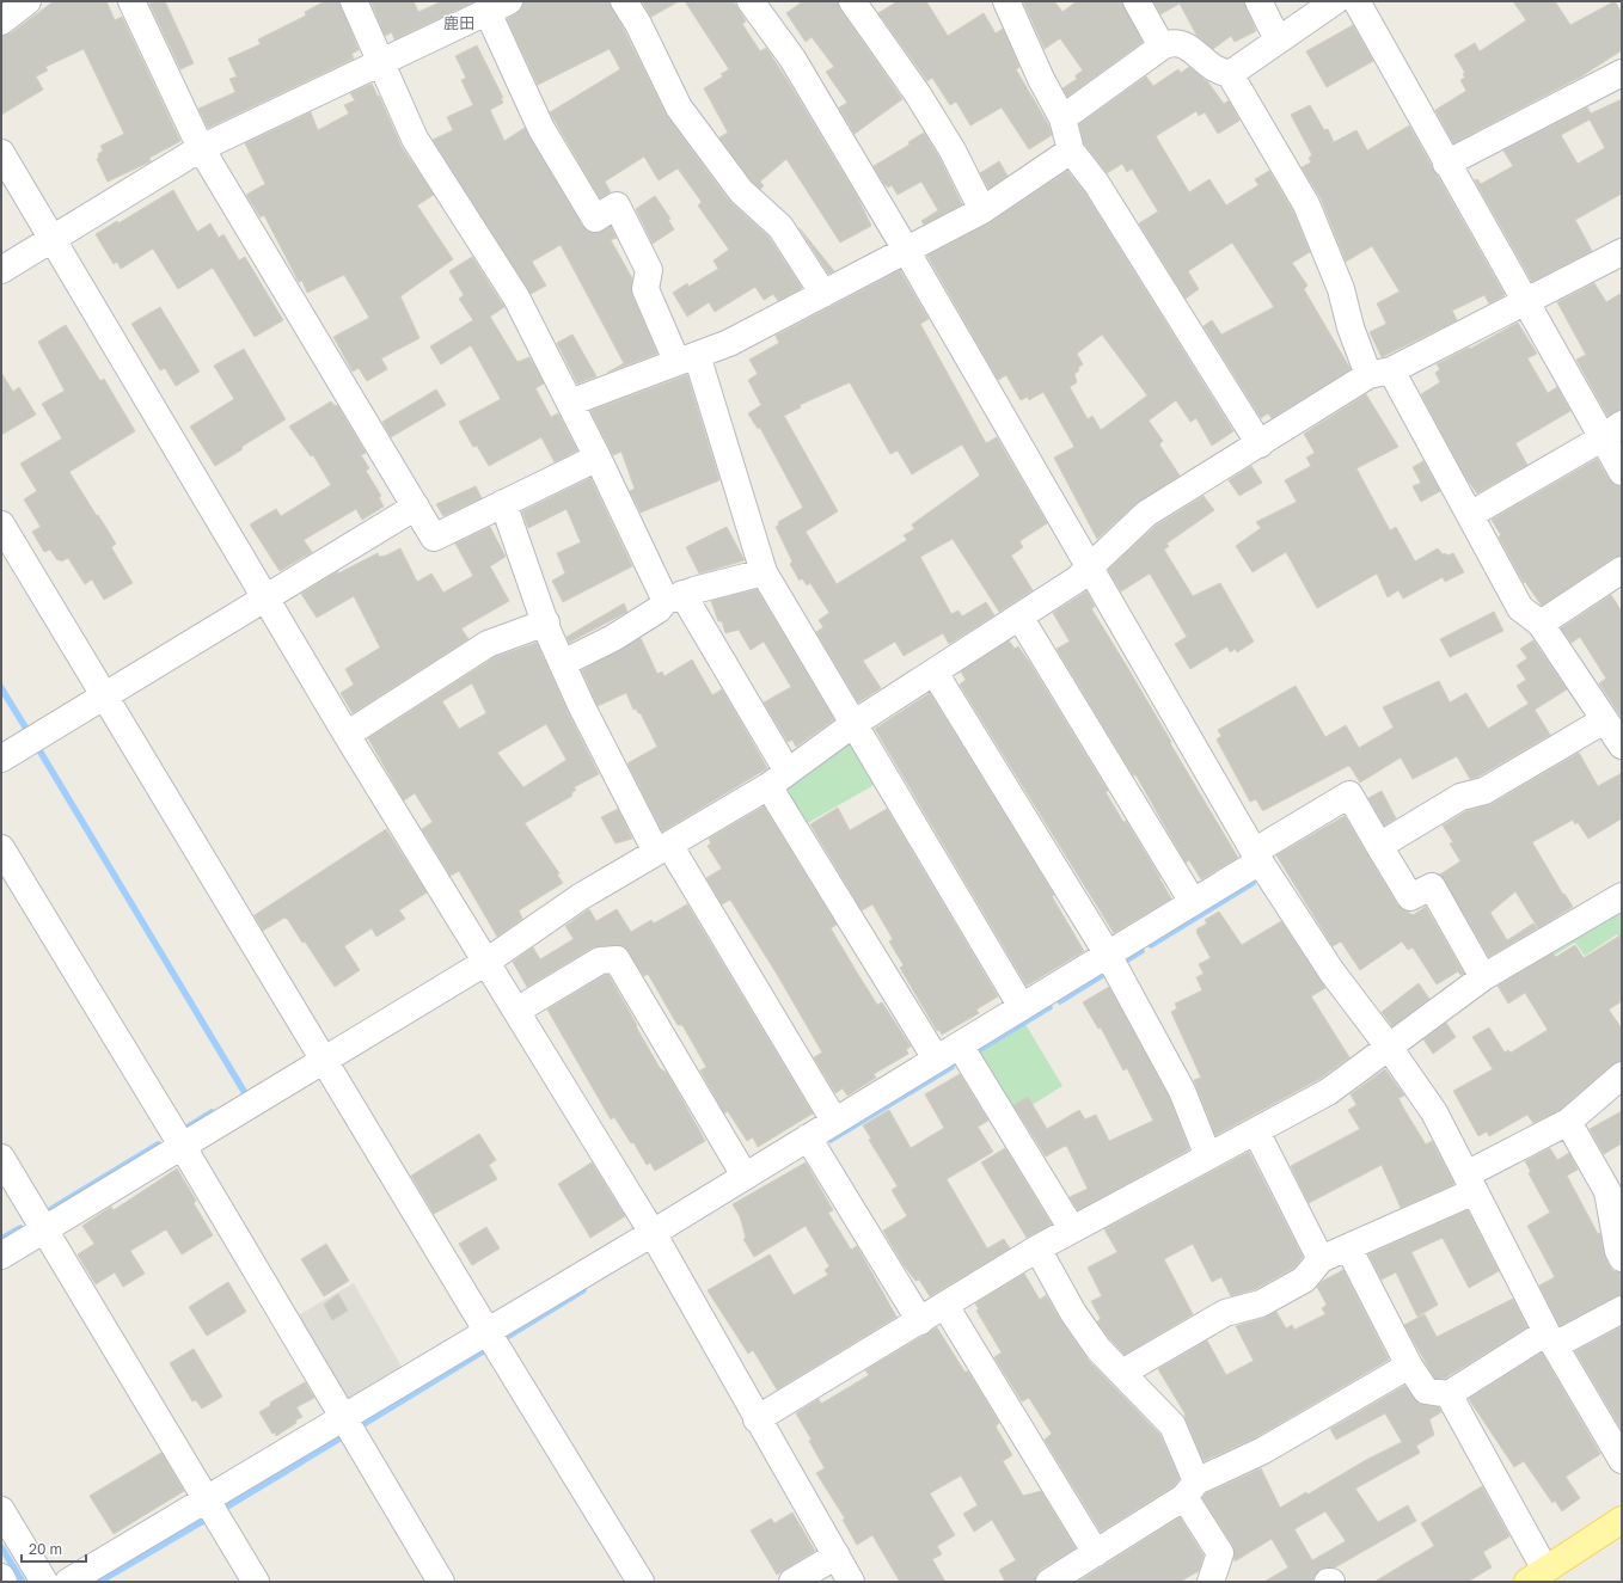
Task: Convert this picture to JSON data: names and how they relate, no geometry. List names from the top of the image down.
{
  "districts": ["鹿田"],
  "scale_bar": "20 m"
}
